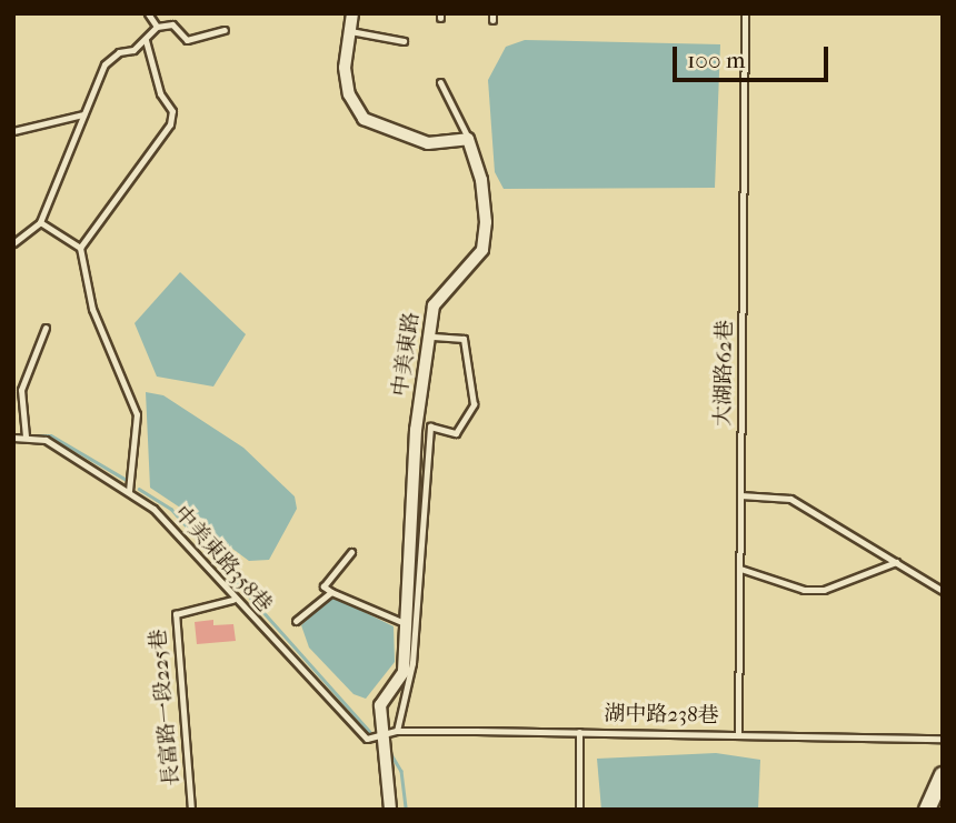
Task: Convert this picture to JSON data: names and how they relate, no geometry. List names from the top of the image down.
{
  "streets": {
    "street": ["中美東路"],
    "lane": [
      "大湖路62巷",
      "中美東路358巷",
      "長富路一段225巷",
      "湖中路238巷"
    ]
  },
  "crossings": [
    ["中美東路", "中美東路358巷"],
    ["中美東路", "湖中路238巷"],
    ["大湖路62巷", "湖中路238巷"],
    ["中美東路358巷", "長富路一段225巷"],
    ["中美東路358巷", "湖中路238巷"]
  ],
  "scale_bar": "100 m"
}
